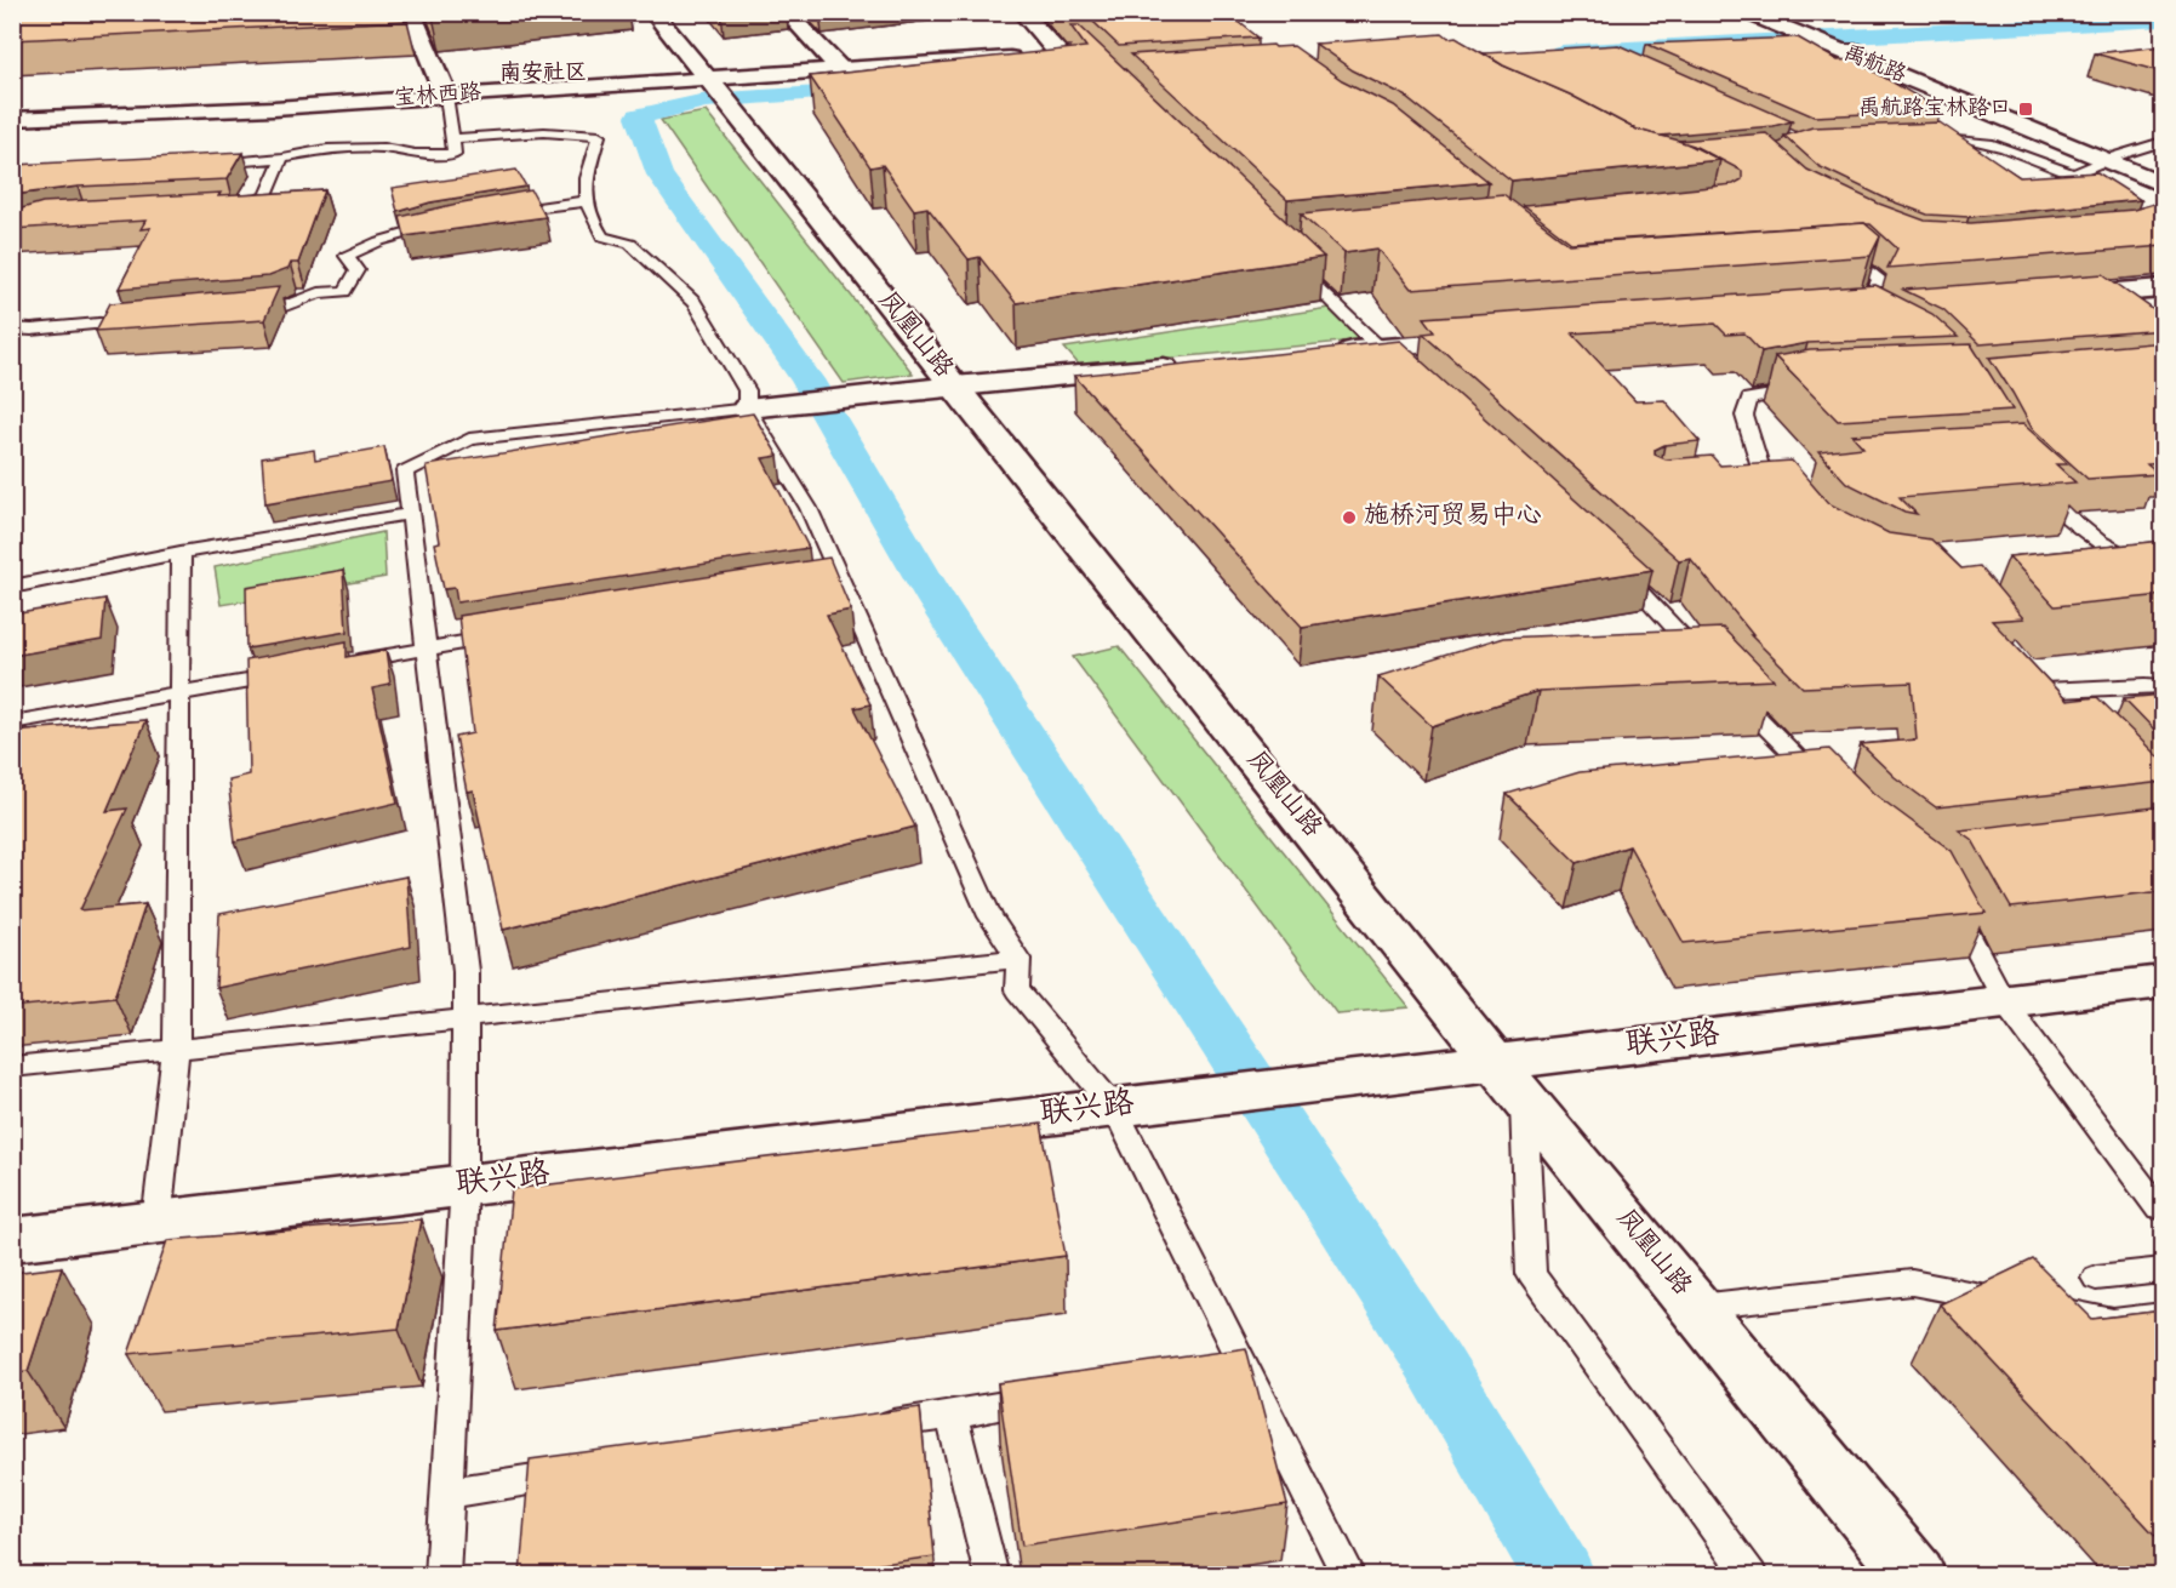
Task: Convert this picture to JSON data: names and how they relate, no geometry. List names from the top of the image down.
{
  "streets": {
    "street": [
      "禹航路",
      "宝林西路",
      "凤凰山路",
      "联兴路"
    ]
  },
  "crossings": [
    ["宝林西路", "凤凰山路"],
    ["凤凰山路", "联兴路"]
  ],
  "districts": ["南安社区"],
  "places": {
    "transit": ["禹航路宝林路口"],
    "other": ["施桥河贸易中心"]
  }
}
